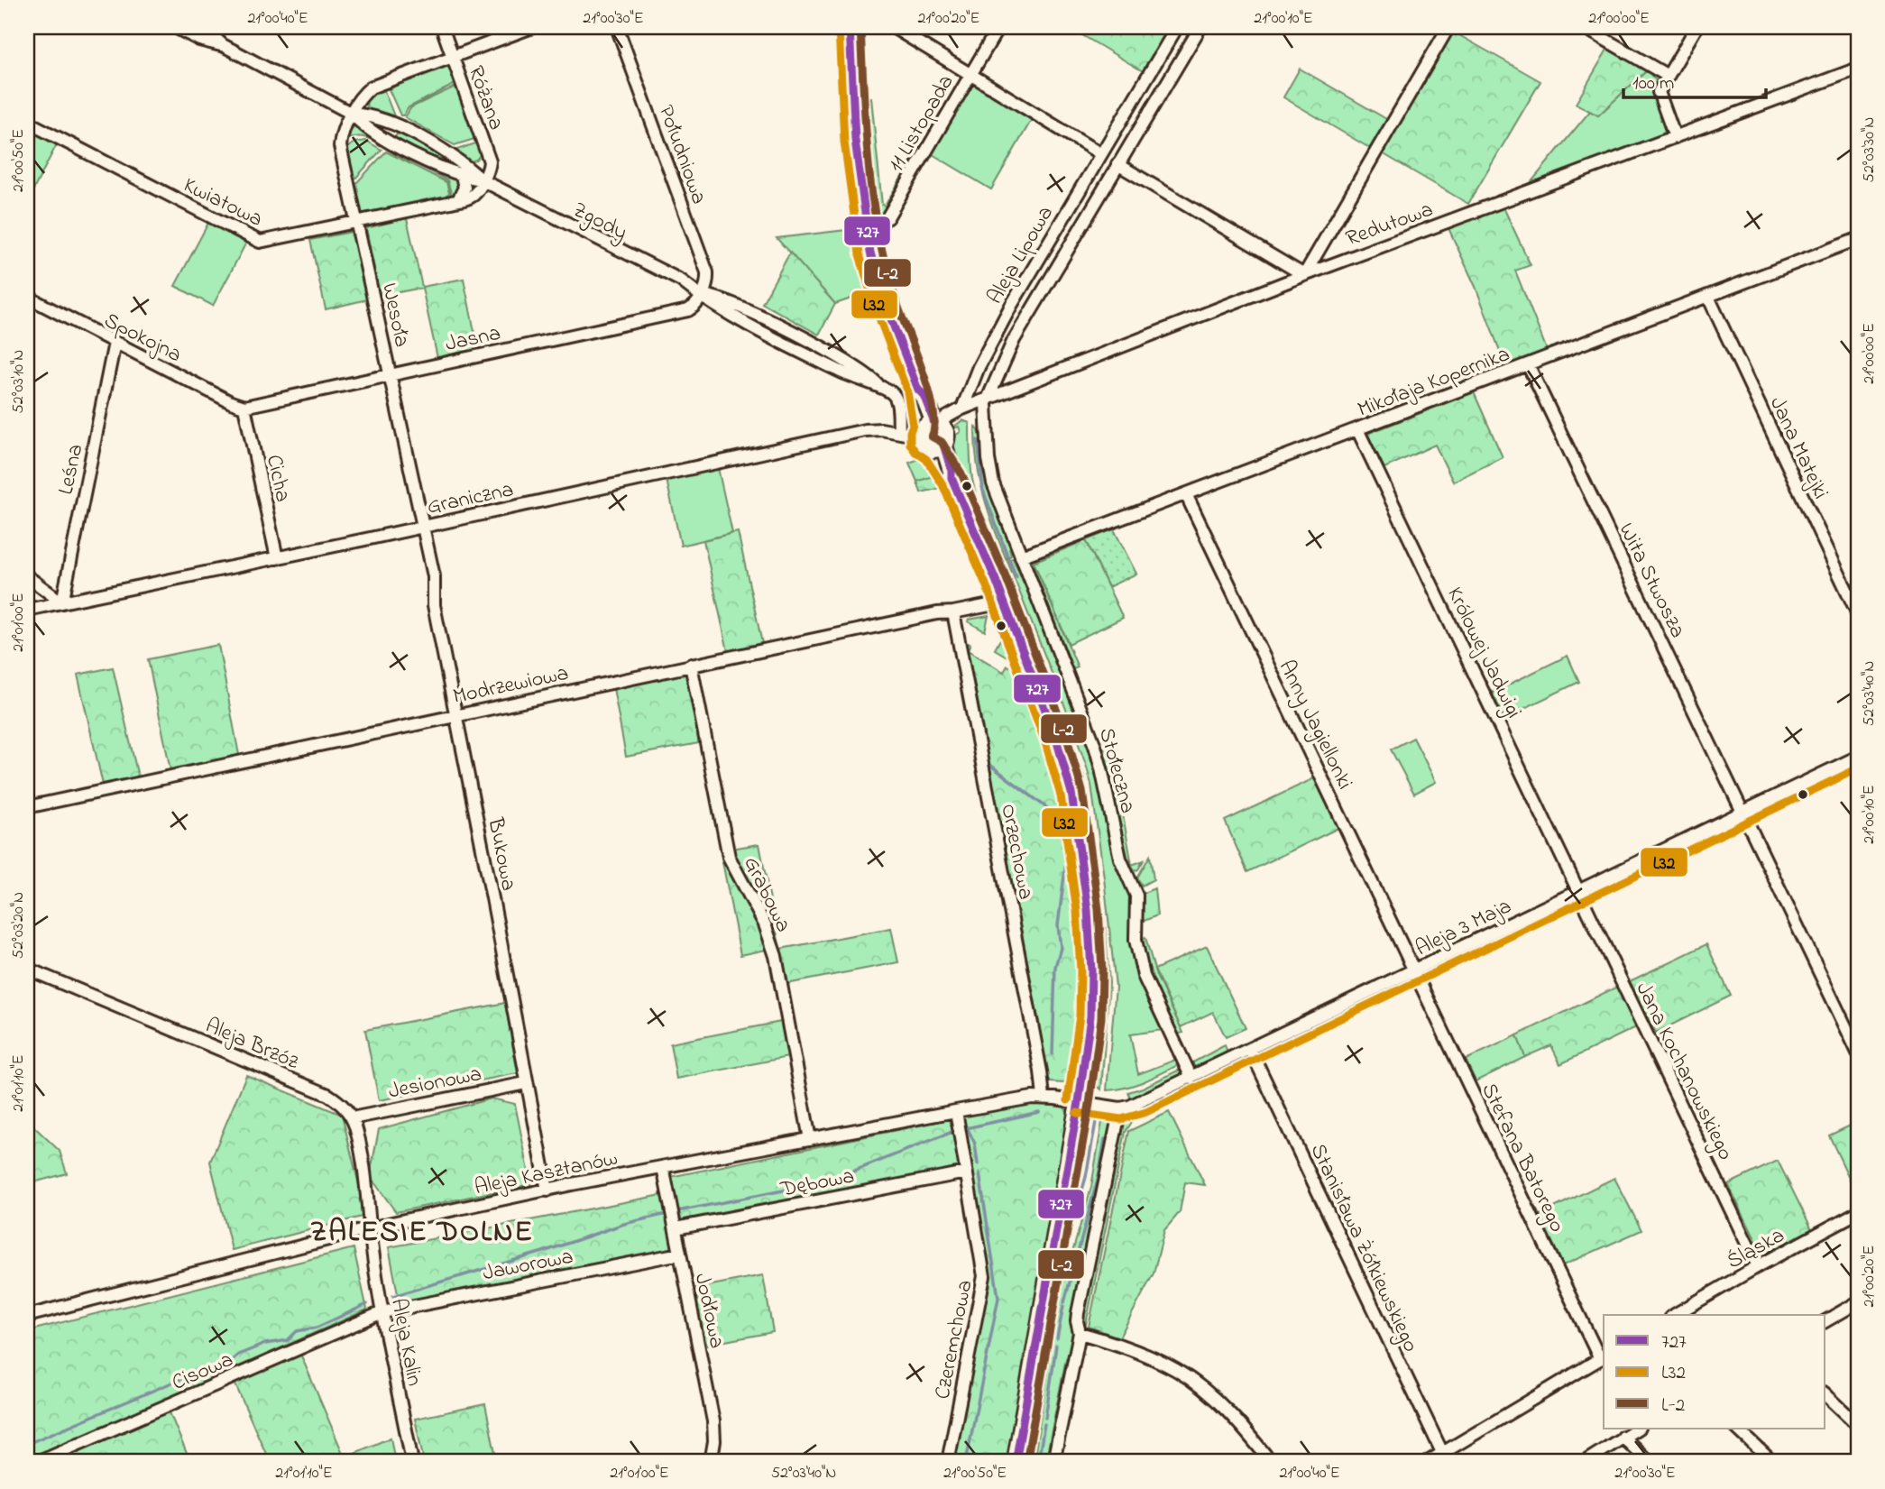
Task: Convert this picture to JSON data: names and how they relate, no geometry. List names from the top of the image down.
{
  "streets": {
    "street": [
      "Różana",
      "11 Listopada",
      "Południowa",
      "Kwiatowa",
      "Zgody",
      "Redutowa",
      "Aleja Lipowa",
      "Wesoła",
      "Spokojna",
      "Jasna",
      "Mikołaja Kopernika",
      "Jana Matejki",
      "Leśna",
      "Cicha",
      "Graniczna",
      "Wita Stwosza",
      "Królowej Jadwigi",
      "Modrzewiowa",
      "Anny Jagiellonki",
      "Stołeczna",
      "Orzechowa",
      "Bukowa",
      "Grabowa",
      "Aleja 3 Maja",
      "Aleja Brzóz",
      "Jana Kochanowskiego",
      "Jesionowa",
      "Stefana Batorego",
      "Aleja Kasztanów",
      "Dębowa",
      "Stanisława Żółkiewskiego",
      "Śląska",
      "Jaworowa",
      "Jodłowa",
      "Czeremchowa",
      "Aleja Kalin",
      "Cisowa"
    ]
  },
  "crossings": [
    ["Różana", "Kwiatowa"],
    ["Różana", "Zgody"],
    ["Różana", "Wesoła"],
    ["Południowa", "Zgody"],
    ["Południowa", "Jasna"],
    ["Kwiatowa", "Zgody"],
    ["Kwiatowa", "Wesoła"],
    ["Zgody", "Jasna"],
    ["Zgody", "Graniczna"],
    ["Redutowa", "Aleja Lipowa"],
    ["Redutowa", "Graniczna"],
    ["Redutowa", "Stołeczna"],
    ["Aleja Lipowa", "Stołeczna"],
    ["Wesoła", "Jasna"],
    ["Wesoła", "Graniczna"],
    ["Wesoła", "Bukowa"],
    ["Spokojna", "Jasna"],
    ["Spokojna", "Leśna"],
    ["Spokojna", "Cicha"],
    ["Jasna", "Cicha"],
    ["Mikołaja Kopernika", "Jana Matejki"],
    ["Mikołaja Kopernika", "Wita Stwosza"],
    ["Mikołaja Kopernika", "Królowej Jadwigi"],
    ["Mikołaja Kopernika", "Anny Jagiellonki"],
    ["Mikołaja Kopernika", "Stołeczna"],
    ["Leśna", "Graniczna"],
    ["Cicha", "Graniczna"],
    ["Graniczna", "Bukowa"],
    ["Wita Stwosza", "Aleja 3 Maja"],
    ["Królowej Jadwigi", "Aleja 3 Maja"],
    ["Królowej Jadwigi", "Jana Kochanowskiego"],
    ["Modrzewiowa", "Orzechowa"],
    ["Modrzewiowa", "Bukowa"],
    ["Modrzewiowa", "Grabowa"],
    ["Anny Jagiellonki", "Aleja 3 Maja"],
    ["Anny Jagiellonki", "Stefana Batorego"],
    ["Stołeczna", "Aleja 3 Maja"],
    ["Orzechowa", "Aleja Kasztanów"],
    ["Bukowa", "Jesionowa"],
    ["Bukowa", "Aleja Kasztanów"],
    ["Grabowa", "Aleja Kasztanów"],
    ["Aleja 3 Maja", "Jana Kochanowskiego"],
    ["Aleja 3 Maja", "Stefana Batorego"],
    ["Aleja 3 Maja", "Aleja Kasztanów"],
    ["Aleja 3 Maja", "Stanisława Żółkiewskiego"],
    ["Aleja Brzóz", "Jesionowa"],
    ["Jana Kochanowskiego", "Śląska"],
    ["Aleja Kasztanów", "Jodłowa"],
    ["Aleja Kasztanów", "Czeremchowa"],
    ["Aleja Kasztanów", "Aleja Kalin"],
    ["Dębowa", "Jodłowa"],
    ["Dębowa", "Czeremchowa"],
    ["Jaworowa", "Jodłowa"],
    ["Jaworowa", "Aleja Kalin"],
    ["Jaworowa", "Cisowa"],
    ["Aleja Kalin", "Cisowa"]
  ],
  "districts": ["ZALESIE DOLNE"],
  "lines": ["transit line 727", "transit line L-2", "transit line L32"],
  "legend": ["727", "L32", "L-2"],
  "scale_bar": "100 m",
  "coordinates": [
    "21°00'40\"E",
    "21°00'30\"E",
    "21°00'20\"E",
    "21°00'10\"E",
    "21°00'00\"E",
    "52°03'30\"N",
    "21°00'50\"E",
    "52°03'10\"N",
    "21°01'00\"E",
    "52°03'40\"N",
    "52°03'20\"N",
    "21°01'10\"E"
  ]
}
